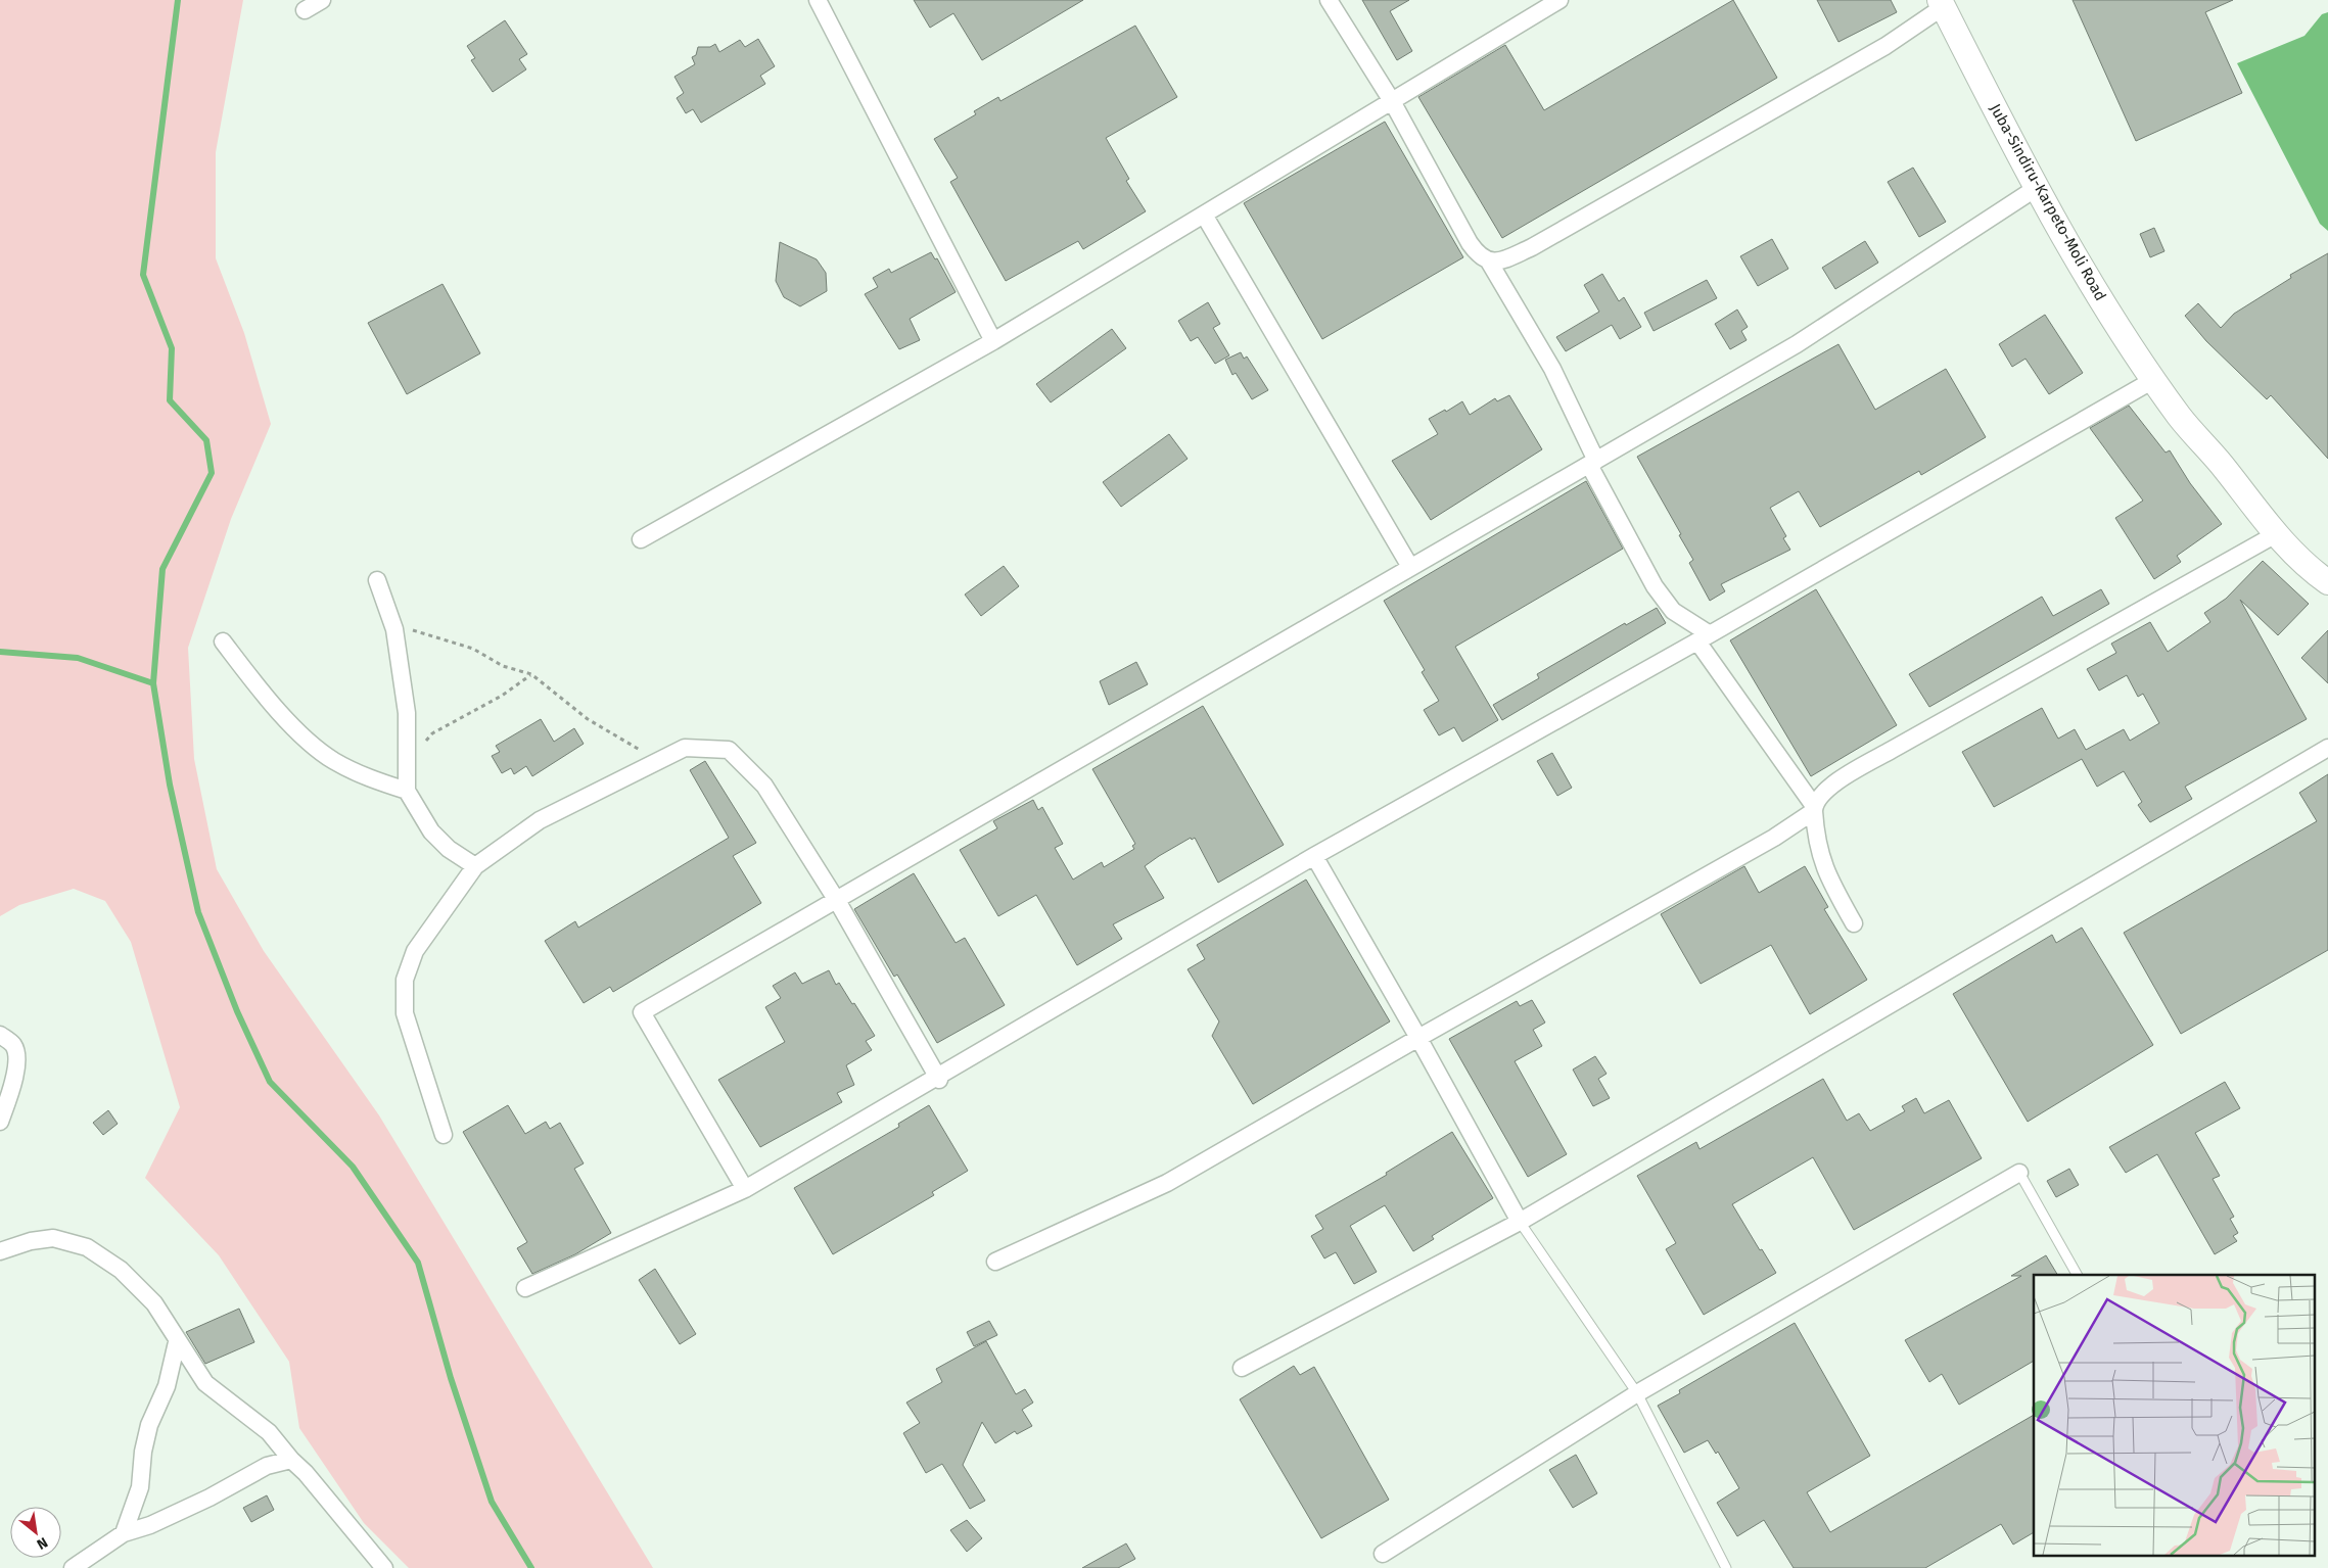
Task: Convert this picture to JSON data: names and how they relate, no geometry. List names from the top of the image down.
{
  "streets": {
    "main road": ["Juba-Sindiru-Karpeto-Moli Road"]
  },
  "north": "bottom right"
}
